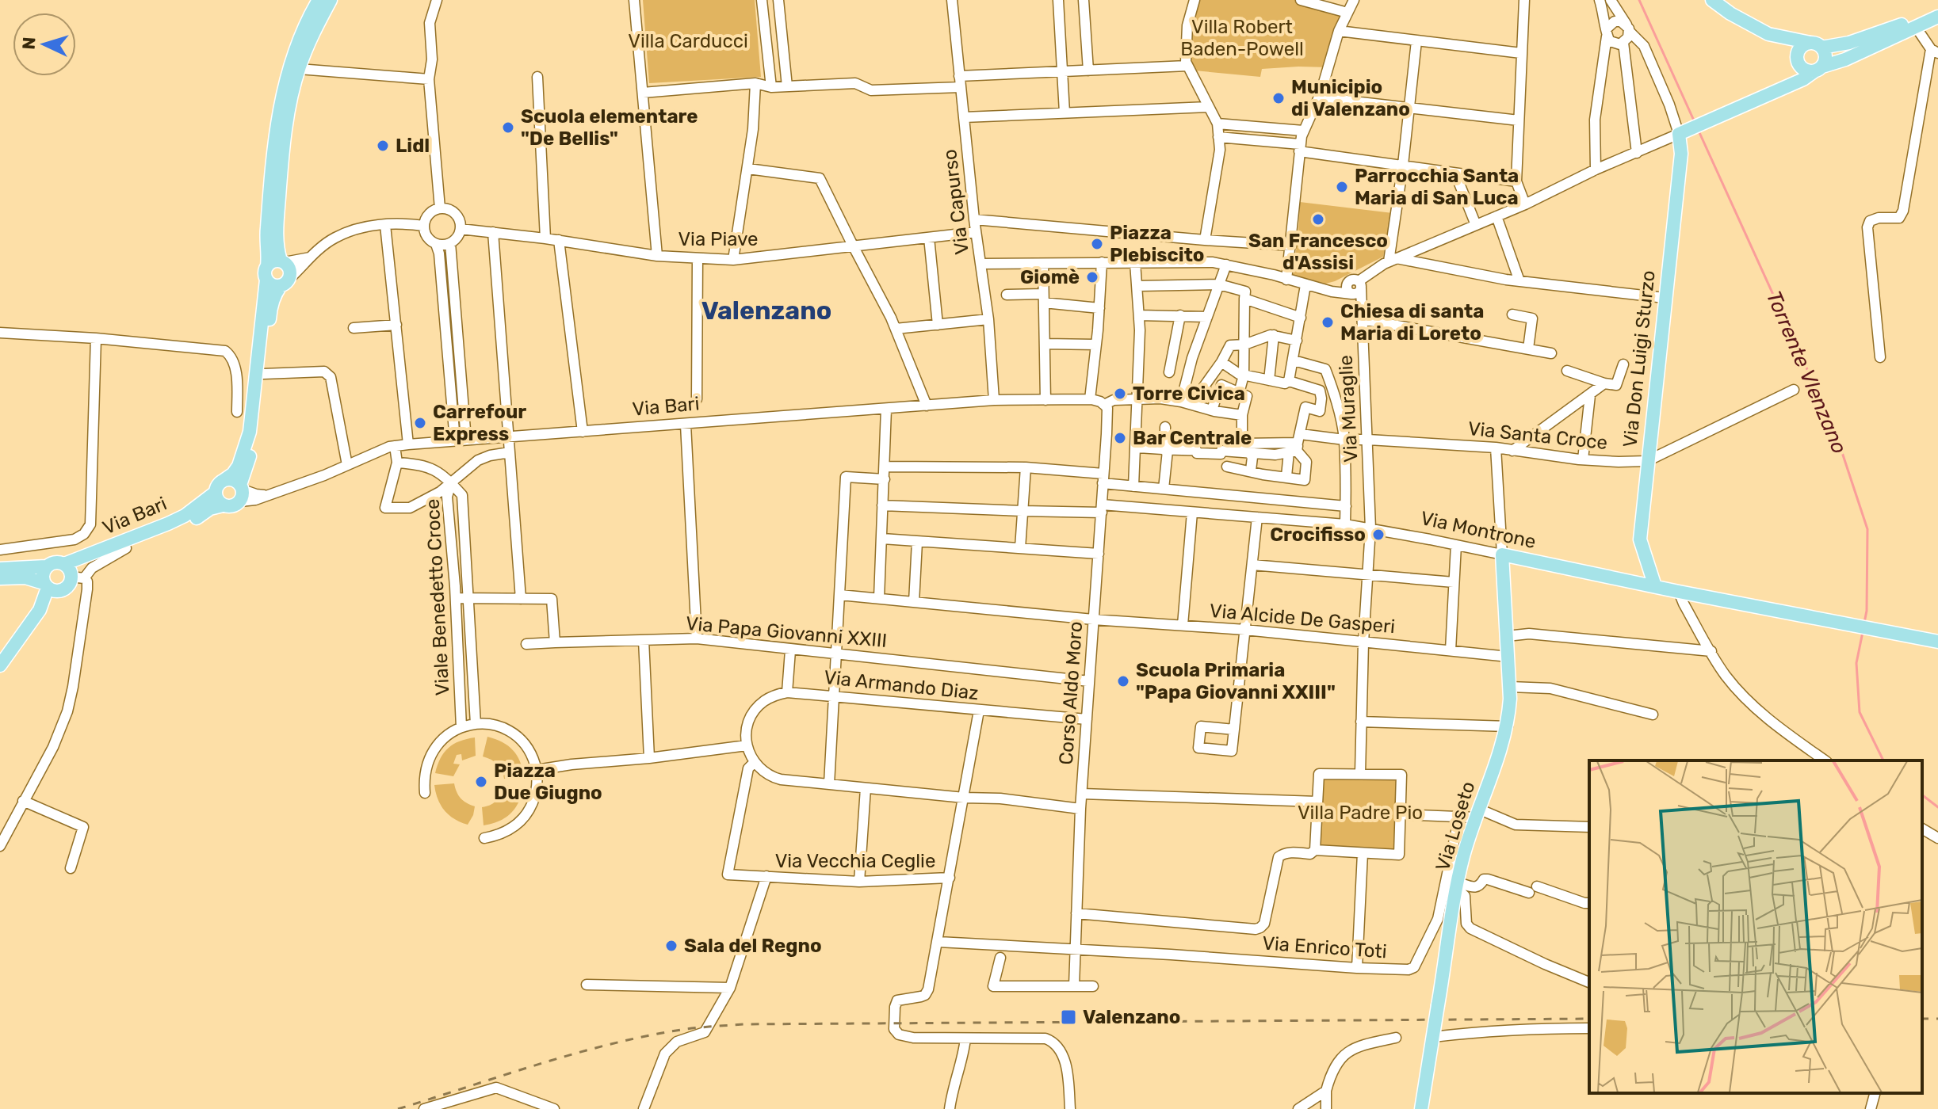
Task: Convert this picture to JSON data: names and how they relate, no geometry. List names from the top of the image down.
{
  "streets": {
    "main road": [
      "Via Don Luigi Sturzo",
      "Via Bari",
      "Via Montrone",
      "Via Loseto"
    ],
    "street": [
      "Via Capurso",
      "Via Piave",
      "Via Muraglie",
      "Via Santa Croce",
      "Viale Benedetto Croce",
      "Via Alcide De Gasperi",
      "Via Papa Giovanni XXIII",
      "Via Armando Diaz",
      "Corso Aldo Moro",
      "Via Vecchia Ceglie",
      "Via Enrico Toti"
    ]
  },
  "crossings": [
    ["Via Capurso", "Via Piave"],
    ["Via Capurso", "Via Bari"],
    ["Via Don Luigi Sturzo", "Via Santa Croce"],
    ["Via Don Luigi Sturzo", "Via Montrone"],
    ["Via Bari", "Corso Aldo Moro"],
    ["Via Muraglie", "Via Santa Croce"],
    ["Via Muraglie", "Via Montrone"],
    ["Via Muraglie", "Via Alcide De Gasperi"],
    ["Via Montrone", "Corso Aldo Moro"],
    ["Via Montrone", "Via Loseto"],
    ["Via Alcide De Gasperi", "Corso Aldo Moro"],
    ["Via Alcide De Gasperi", "Via Loseto"],
    ["Via Papa Giovanni XXIII", "Corso Aldo Moro"],
    ["Via Armando Diaz", "Corso Aldo Moro"],
    ["Corso Aldo Moro", "Via Enrico Toti"]
  ],
  "districts": ["Valenzano"],
  "water": ["Torrente Vlenzano"],
  "parks": ["Villa Robert Baden-Powell", "Villa Carducci", "Villa Padre Pio"],
  "places": {
    "other": [
      "Municipio di Valenzano",
      "Scuola elementare \"De Bellis\"",
      "Lidl",
      "Parrocchia Santa Maria di San Luca",
      "San Francesco d'Assisi",
      "Piazza Plebiscito",
      "Giomè",
      "Chiesa di santa Maria di Loreto",
      "Torre Civica",
      "Carrefour Express",
      "Bar Centrale",
      "Crocifisso",
      "Scuola Primaria \"Papa Giovanni XXIII\"",
      "Piazza Due Giugno",
      "Sala del Regno"
    ],
    "transit": ["Valenzano"]
  },
  "north": "left"
}
